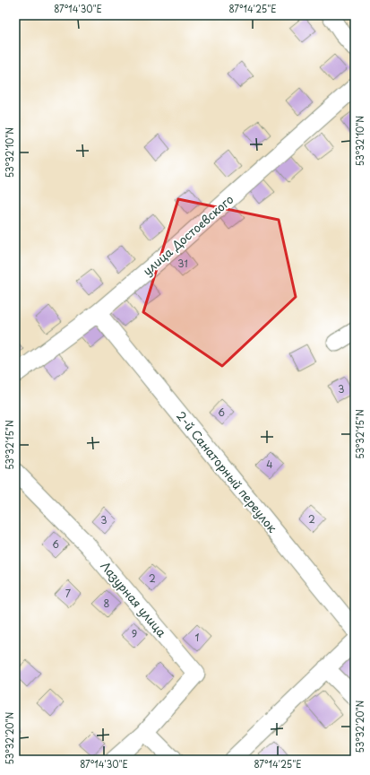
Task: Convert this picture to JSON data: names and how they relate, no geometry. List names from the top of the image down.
{
  "streets": {
    "street": ["улица Достоевского", "2-й Санаторный переулок", "Лазурная улица"]
  },
  "crossings": [
    ["улица Достоевского", "2-й Санаторный переулок"]
  ],
  "house_numbers": [
    "31",
    "3",
    "6",
    "4",
    "2",
    "3",
    "6",
    "2",
    "7",
    "8",
    "9",
    "1"
  ],
  "coordinates": [
    "87°14'30\"E",
    "87°14'25\"E",
    "53°32'10\"N",
    "53°32'15\"N",
    "53°32'20\"N"
  ]
}
